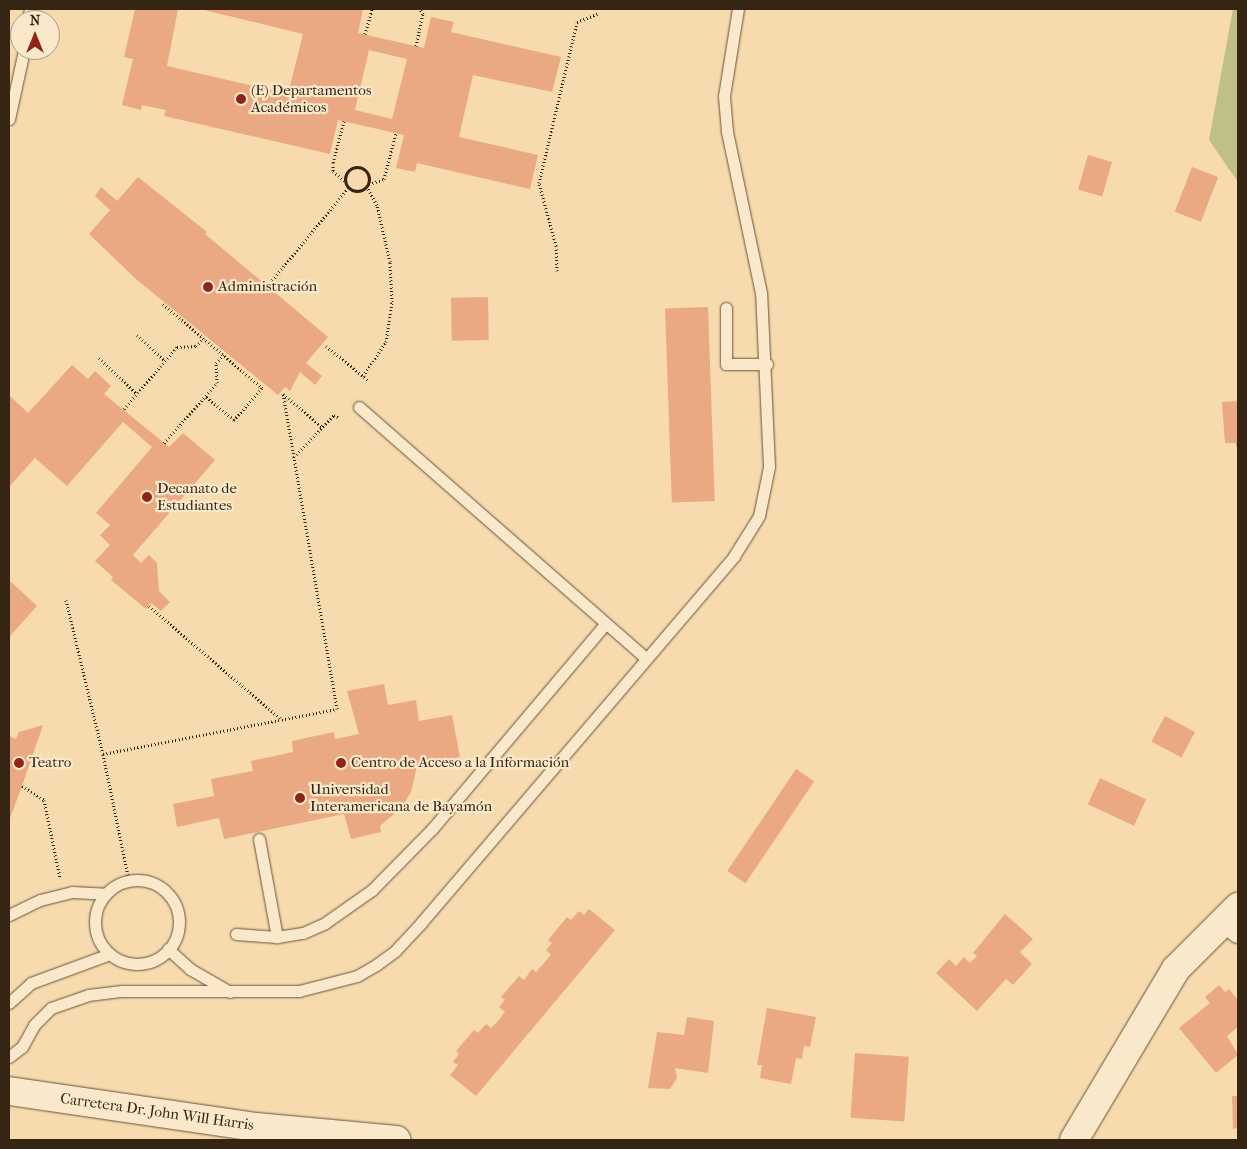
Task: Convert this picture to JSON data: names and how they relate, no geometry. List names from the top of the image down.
{
  "streets": {
    "street": ["Carretera Dr. John Will Harris"]
  },
  "places": [
    "(E) Departamentos Académicos",
    "Administración",
    "Decanato de Estudiantes",
    "Teatro",
    "Centro de Acceso a la Información",
    "Universidad Interamericana de Bayamón"
  ],
  "north": "top"
}
